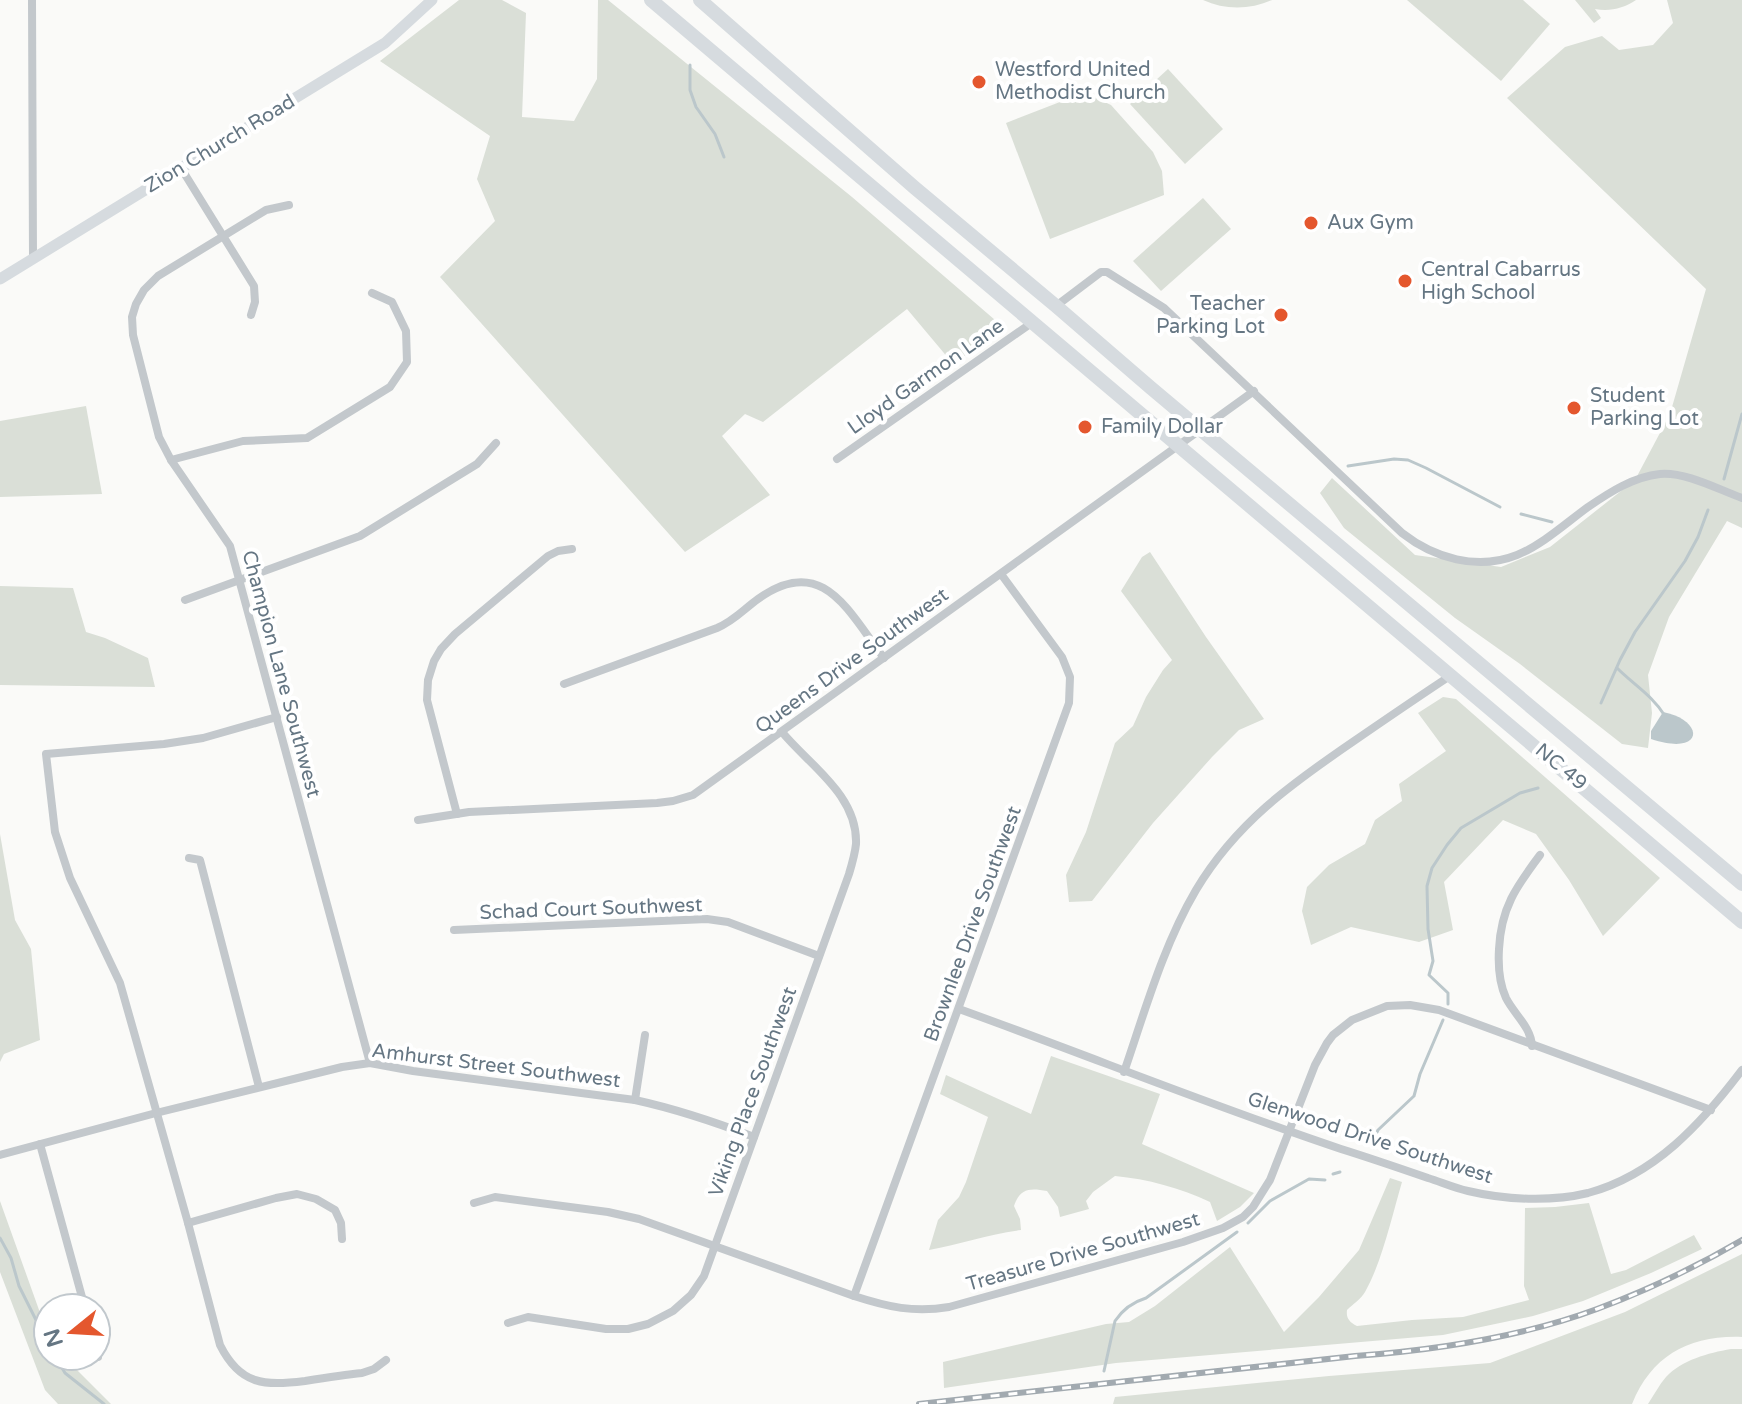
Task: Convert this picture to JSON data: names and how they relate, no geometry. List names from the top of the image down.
{
  "streets": {
    "highway": ["NC 49"],
    "street": [
      "Zion Church Road",
      "Lloyd Garmon Lane",
      "Queens Drive Southwest",
      "Champion Lane Southwest",
      "Schad Court Southwest",
      "Brownlee Drive Southwest",
      "Amhurst Street Southwest",
      "Viking Place Southwest",
      "Glenwood Drive Southwest",
      "Treasure Drive Southwest"
    ]
  },
  "crossings": [
    ["Lloyd Garmon Lane", "NC 49"],
    ["Queens Drive Southwest", "NC 49"],
    ["Queens Drive Southwest", "Brownlee Drive Southwest"],
    ["Queens Drive Southwest", "Viking Place Southwest"],
    ["Champion Lane Southwest", "Amhurst Street Southwest"],
    ["Schad Court Southwest", "Viking Place Southwest"],
    ["Brownlee Drive Southwest", "Glenwood Drive Southwest"],
    ["Brownlee Drive Southwest", "Treasure Drive Southwest"],
    ["Amhurst Street Southwest", "Viking Place Southwest"],
    ["Viking Place Southwest", "Treasure Drive Southwest"],
    ["Glenwood Drive Southwest", "Treasure Drive Southwest"]
  ],
  "places": [
    "Westford United Methodist Church",
    "Aux Gym",
    "Central Cabarrus High School",
    "Teacher Parking Lot",
    "Student Parking Lot",
    "Family Dollar"
  ],
  "north": "left"
}
